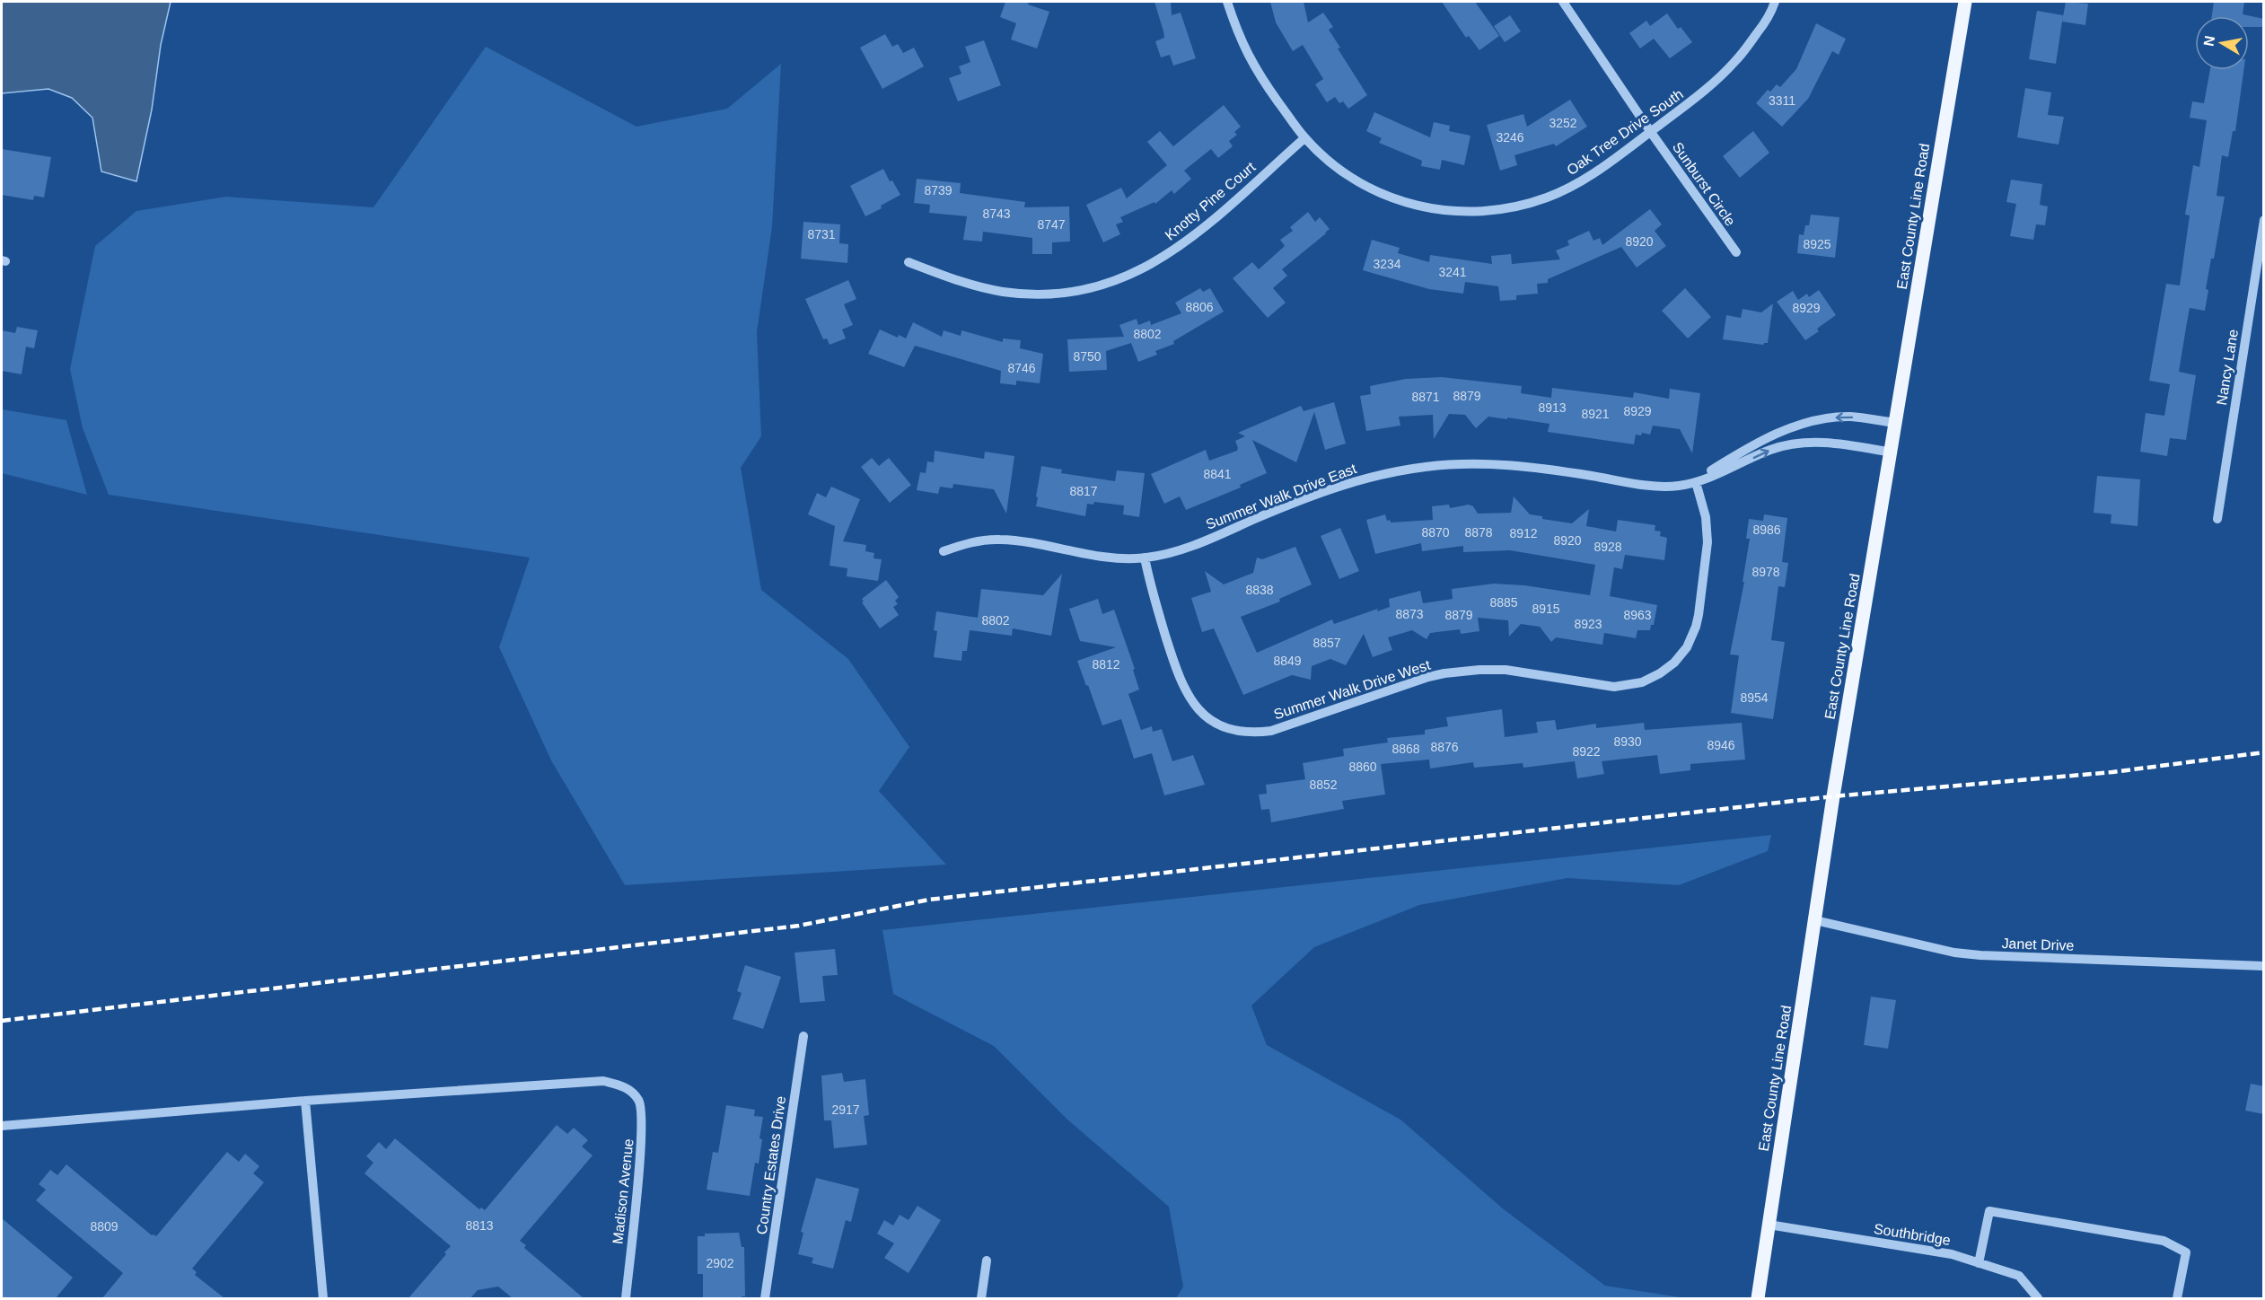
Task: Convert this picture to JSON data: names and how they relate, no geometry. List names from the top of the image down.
{
  "streets": {
    "main road": ["East County Line Road"],
    "street": [
      "Oak Tree Drive South",
      "Sunburst Circle",
      "Knotty Pine Court",
      "Nancy Lane",
      "Summer Walk Drive East",
      "Summer Walk Drive West",
      "Janet Drive",
      "Country Estates Drive",
      "Madison Avenue",
      "Southbridge"
    ]
  },
  "crossings": [
    ["Oak Tree Drive South", "Sunburst Circle"],
    ["Oak Tree Drive South", "Knotty Pine Court"],
    ["East County Line Road", "Summer Walk Drive East"],
    ["East County Line Road", "Janet Drive"],
    ["East County Line Road", "Southbridge"],
    ["Summer Walk Drive East", "Summer Walk Drive West"]
  ],
  "house_numbers": [
    "3311",
    "3252",
    "3246",
    "8739",
    "8743",
    "8747",
    "8731",
    "8920",
    "8925",
    "3234",
    "3241",
    "8806",
    "8929",
    "8802",
    "8750",
    "8746",
    "8879",
    "8871",
    "8913",
    "8929",
    "8921",
    "8841",
    "8817",
    "8986",
    "8870",
    "8878",
    "8912",
    "8920",
    "8928",
    "8978",
    "8838",
    "8885",
    "8915",
    "8873",
    "8879",
    "8963",
    "8802",
    "8923",
    "8857",
    "8849",
    "8812",
    "8954",
    "8930",
    "8946",
    "8876",
    "8868",
    "8922",
    "8860",
    "8852",
    "2917",
    "8813",
    "8809",
    "2902"
  ],
  "north": "left"
}
